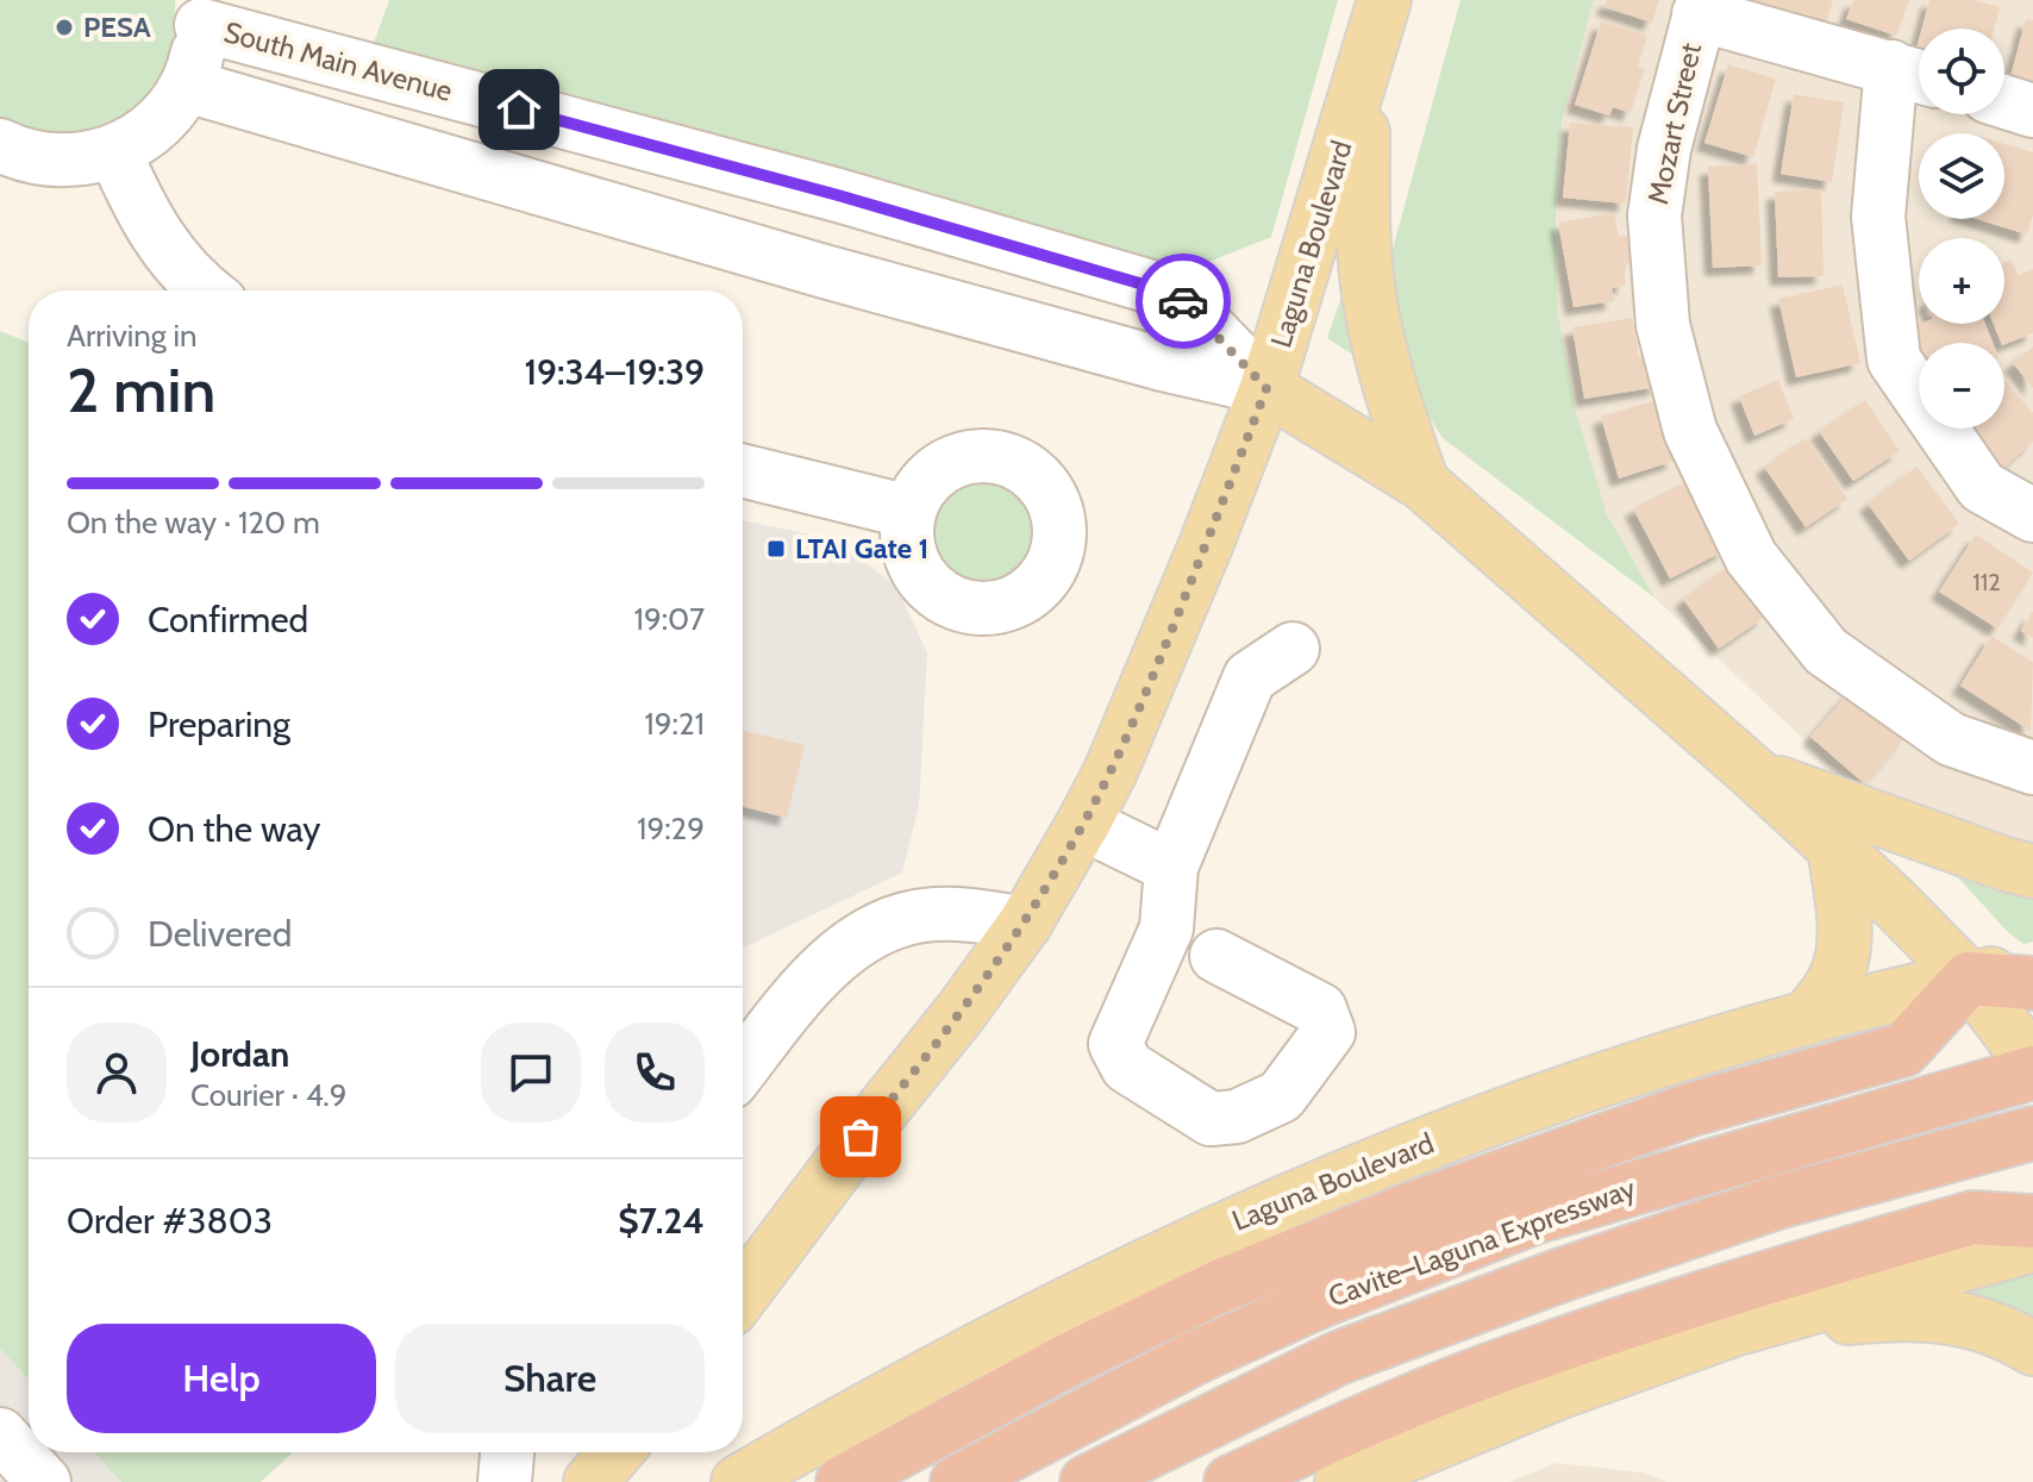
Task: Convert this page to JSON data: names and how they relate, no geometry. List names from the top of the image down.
{
  "streets": {
    "highway": ["Cavite–Laguna Expressway"],
    "main road": ["Laguna Boulevard"],
    "street": ["South Main Avenue", "Mozart Street"]
  },
  "crossings": [
    ["South Main Avenue", "Laguna Boulevard"]
  ],
  "places": {
    "other": ["PESA"],
    "transit": ["LTAI Gate 1"]
  },
  "house_numbers": ["112"],
  "page": {
    "map_buttons": ["+", "−"],
    "heading": ["2 min", "Arriving in", "19:34–19:39"],
    "panel": [
      "Jordan",
      "Courier · 4.9",
      "Order #3803",
      "$7.24"
    ],
    "bar": "On the way · 120 m",
    "list": [
      ["Confirmed", "19:07"],
      ["Preparing", "19:21"],
      ["On the way", "19:29"],
      "Delivered"
    ],
    "buttons": ["Help", "Share"]
  }
}
